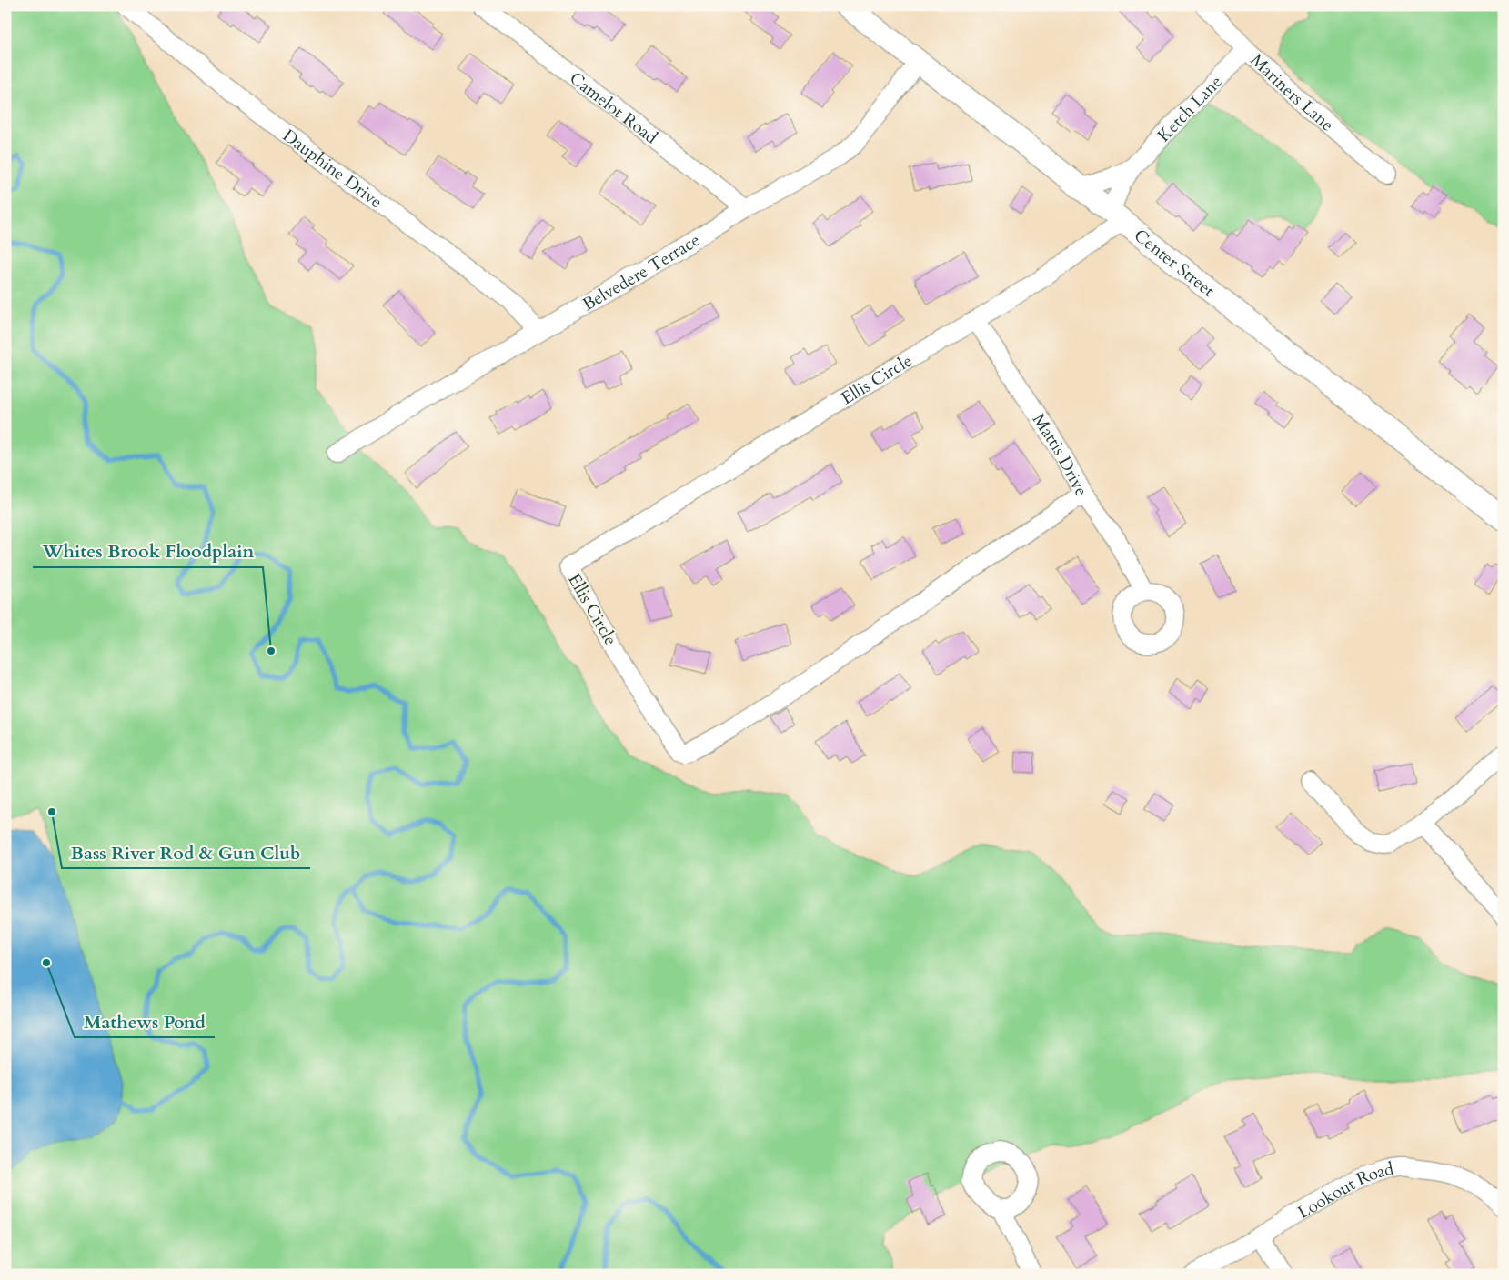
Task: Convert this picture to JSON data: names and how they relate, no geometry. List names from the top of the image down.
{
  "streets": {
    "street": [
      "Mariners Lane",
      "Camelot Road",
      "Ketch Lane",
      "Dauphine Drive",
      "Center Street",
      "Belvedere Terrace",
      "Ellis Circle",
      "Mattis Drive",
      "Lookout Road"
    ]
  },
  "crossings": [
    ["Mariners Lane", "Ketch Lane"],
    ["Camelot Road", "Belvedere Terrace"],
    ["Ketch Lane", "Center Street"],
    ["Ketch Lane", "Ellis Circle"],
    ["Dauphine Drive", "Belvedere Terrace"],
    ["Center Street", "Belvedere Terrace"],
    ["Center Street", "Ellis Circle"],
    ["Ellis Circle", "Mattis Drive"]
  ],
  "places": ["Whites Brook Floodplain", "Bass River Rod & Gun Club", "Mathews Pond"]
}
